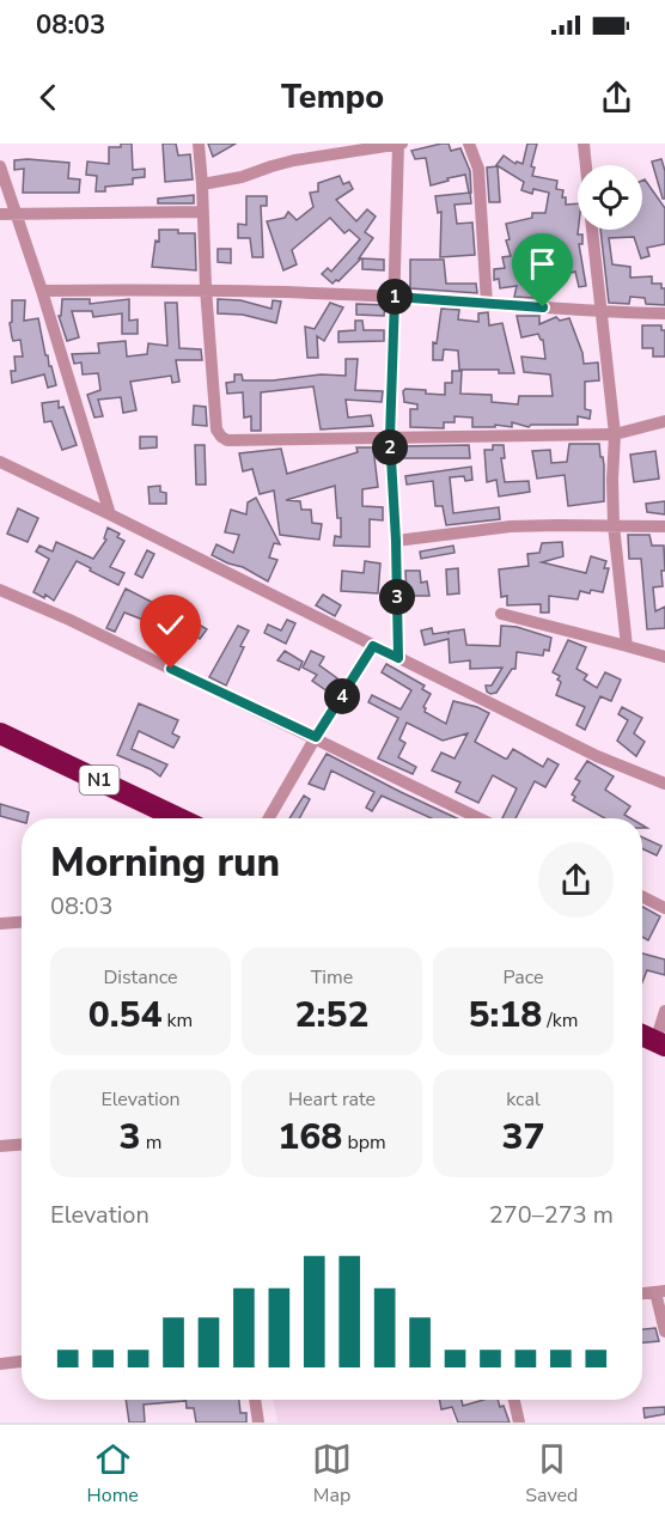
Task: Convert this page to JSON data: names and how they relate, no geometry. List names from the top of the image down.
{
  "streets": {
    "highway": ["N1"]
  },
  "page": {
    "status": "08:03",
    "header": "Tempo",
    "pins": [
      "1",
      "2",
      "3",
      "4"
    ],
    "heading": ["Morning run", "08:03"],
    "stats": [
      ["Distance", "0.54 km"],
      ["Time", "2:52"],
      ["Pace", "5:18 /km"],
      ["Elevation", "3 m"],
      ["Heart rate", "168 bpm"],
      ["kcal", "37"]
    ],
    "chart": ["Elevation", "270–273 m"],
    "tabs": ["Home", "Map", "Saved"]
  }
}
